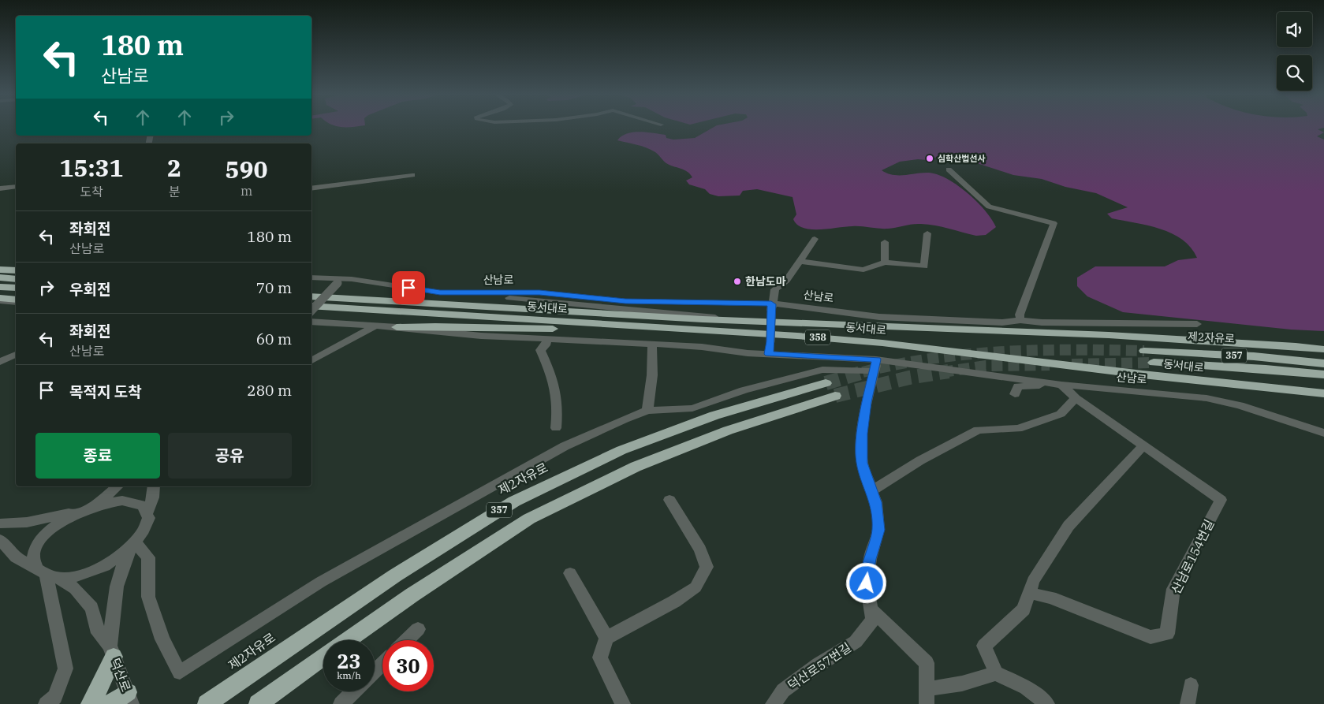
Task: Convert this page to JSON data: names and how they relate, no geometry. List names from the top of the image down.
{
  "streets": {
    "highway": [
      "동서대로",
      "358",
      "제2자유로",
      "357"
    ],
    "street": [
      "산남로",
      "산남로154번길",
      "덕산로57번길",
      "덕산로"
    ]
  },
  "crossings": [
    ["산남로", "산남로154번길"],
    ["산남로", "덕산로57번길"]
  ],
  "places": ["심학산법선사", "한남도마"],
  "page": {
    "turn": ["180 m", "산남로"],
    "eta": [
      "15:31",
      "도착",
      "2",
      "분",
      "590",
      "m"
    ],
    "list": [
      {
        "name": "좌회전",
        "note": "산남로",
        "value": "180 m"
      },
      {
        "name": "우회전",
        "value": "70 m"
      },
      {
        "name": "좌회전",
        "note": "산남로",
        "value": "60 m"
      },
      {
        "name": "목적지 도착",
        "value": "280 m"
      }
    ],
    "buttons": ["종료", "공유"],
    "speed": "23 km/h",
    "limit": "30"
  }
}
